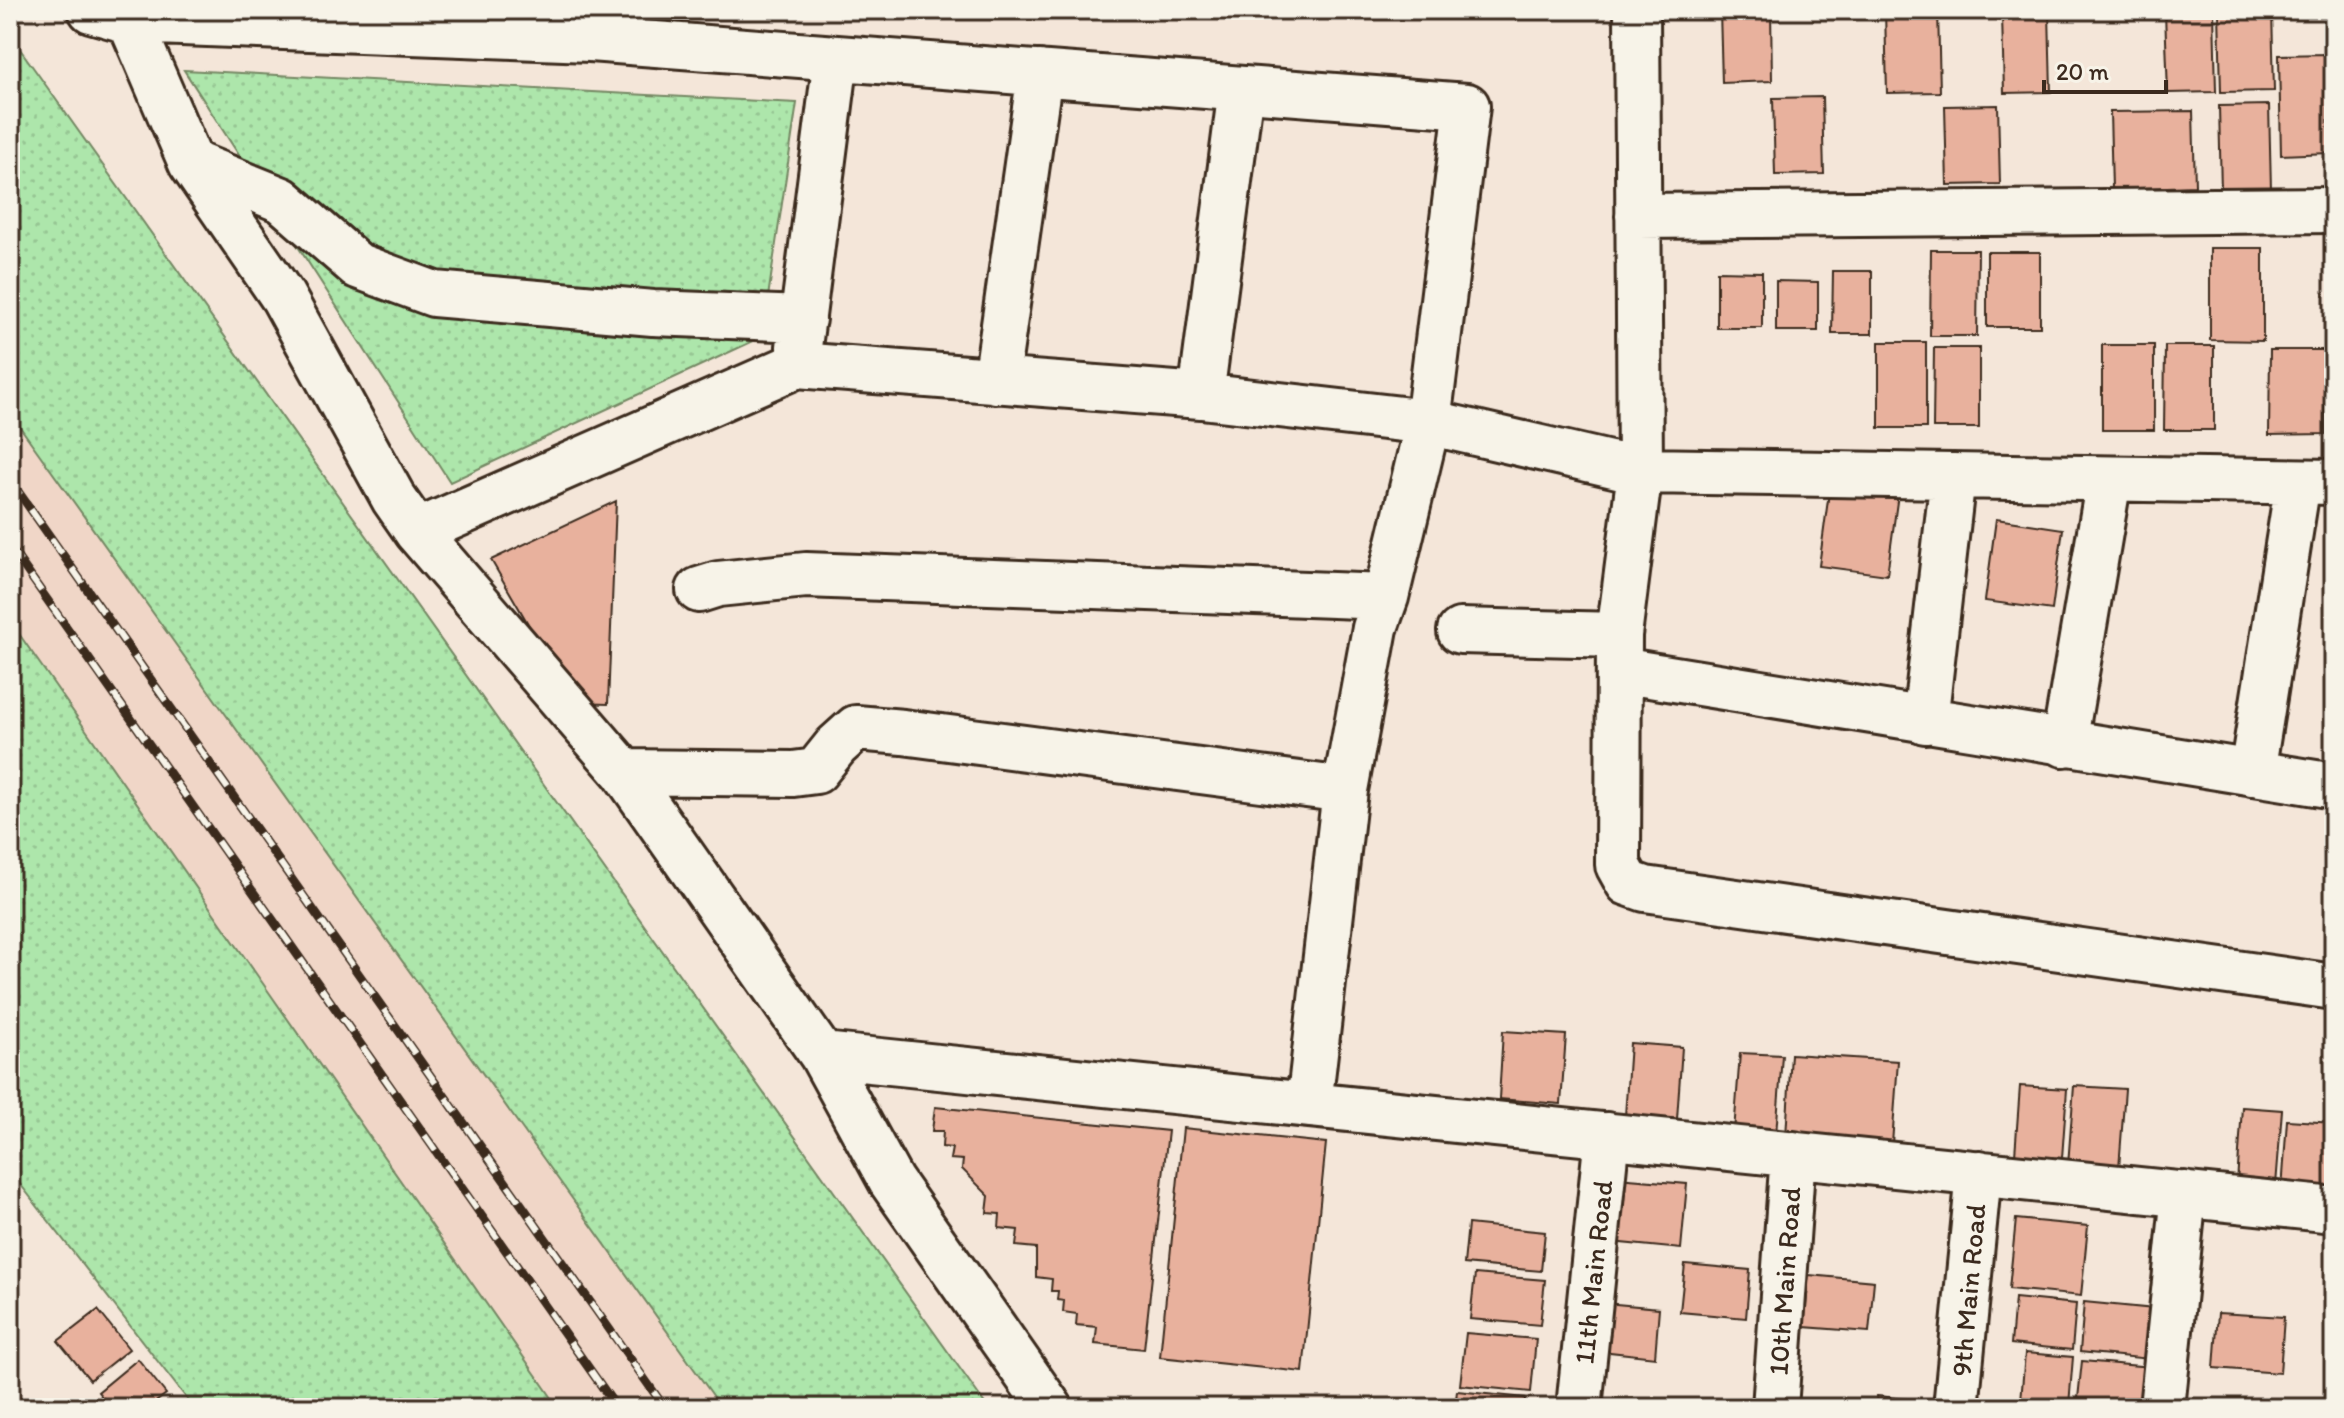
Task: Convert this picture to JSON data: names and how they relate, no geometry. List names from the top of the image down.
{
  "streets": {
    "street": ["11th Main Road", "10th Main Road", "9th Main Road"]
  },
  "scale_bar": "20 m"
}
